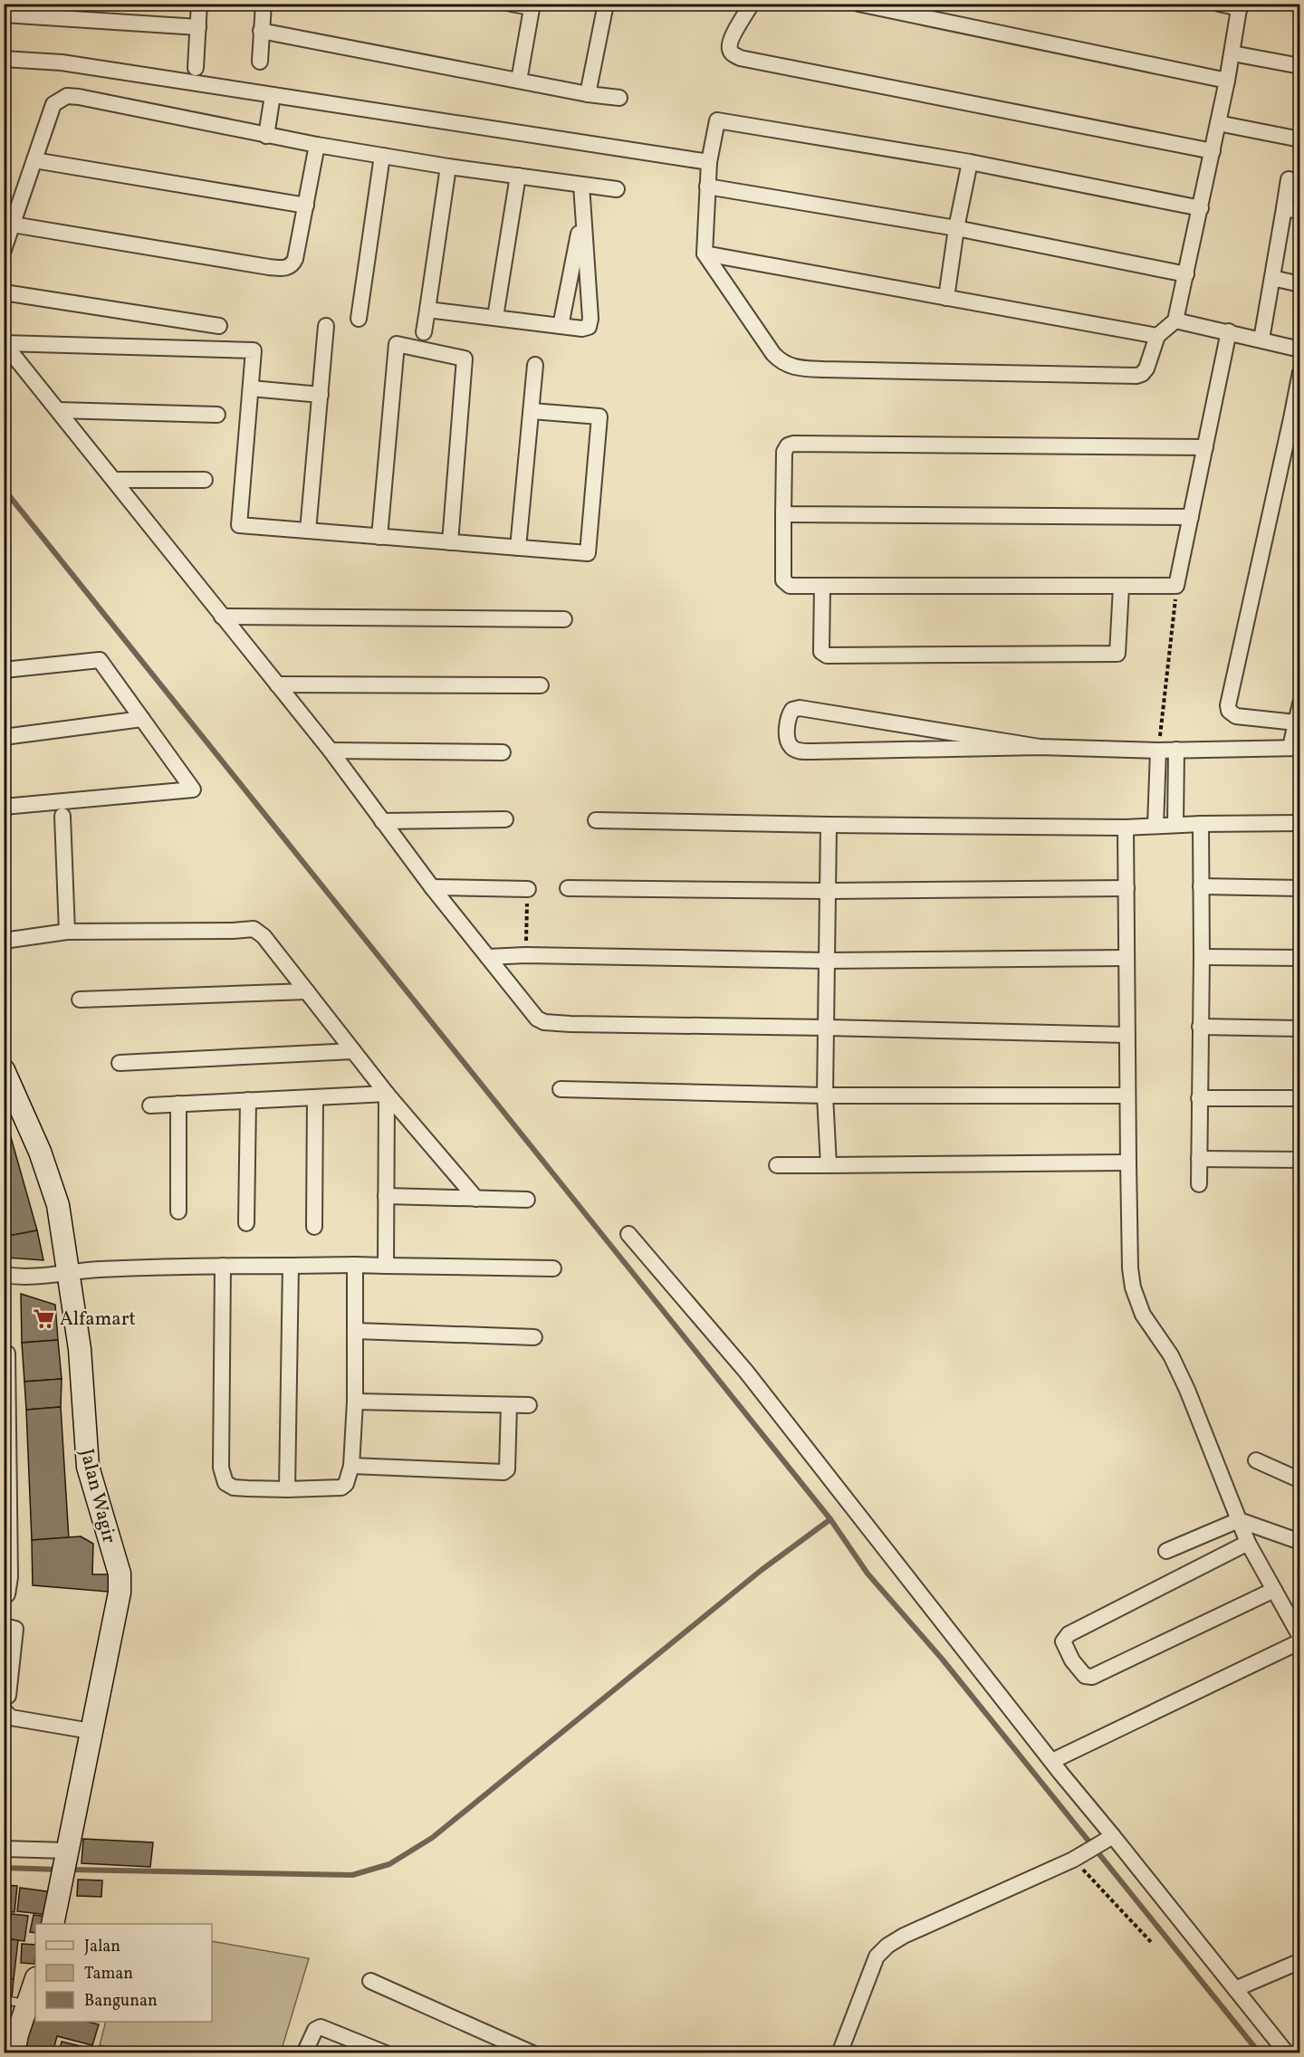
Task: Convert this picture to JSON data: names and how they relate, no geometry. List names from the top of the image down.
{
  "streets": {
    "street": ["Jalan Wagir"]
  },
  "places": {
    "supermarket": ["Alfamart"]
  },
  "legend": ["Jalan", "Taman", "Bangunan"]
}
